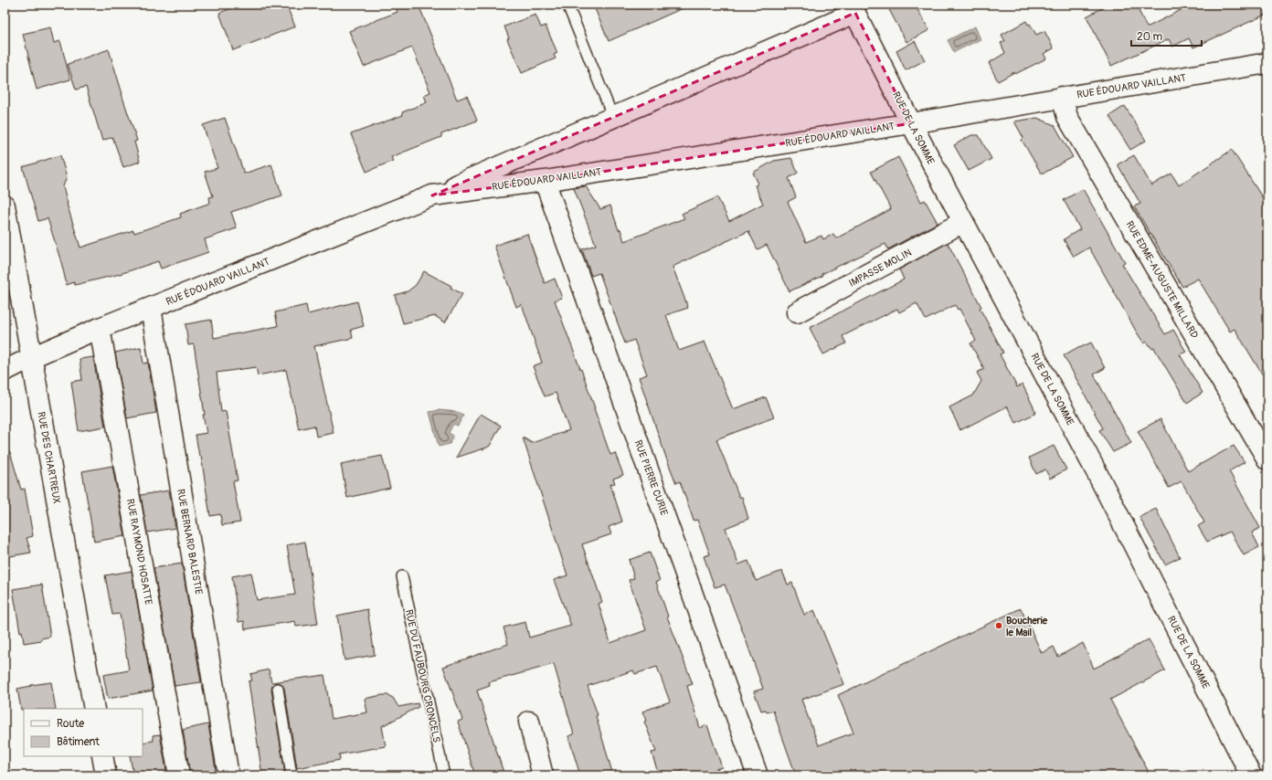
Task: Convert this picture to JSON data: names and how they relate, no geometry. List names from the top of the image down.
{
  "streets": {
    "street": [
      "RUE ÉDOUARD VAILLANT",
      "RUE DE LA SOMME",
      "IMPASSE MOLIN",
      "RUE EDME-AUGUSTE MILLARD",
      "RUE DES CHARTREUX",
      "RUE PIERRE CURIE",
      "RUE BERNARD BALESTIE",
      "RUE RAYMOND HOSATTE"
    ],
    "lane": ["RUE DU FAUBOURG CRONCELS"]
  },
  "crossings": [
    ["RUE ÉDOUARD VAILLANT", "RUE DE LA SOMME"],
    ["RUE ÉDOUARD VAILLANT", "RUE EDME-AUGUSTE MILLARD"],
    ["RUE ÉDOUARD VAILLANT", "RUE DES CHARTREUX"],
    ["RUE ÉDOUARD VAILLANT", "RUE PIERRE CURIE"],
    ["RUE ÉDOUARD VAILLANT", "RUE BERNARD BALESTIE"],
    ["RUE ÉDOUARD VAILLANT", "RUE RAYMOND HOSATTE"],
    ["RUE DE LA SOMME", "IMPASSE MOLIN"]
  ],
  "places": ["Boucherie le Mail"],
  "legend": ["Route", "Bâtiment"],
  "scale_bar": "20 m"
}
